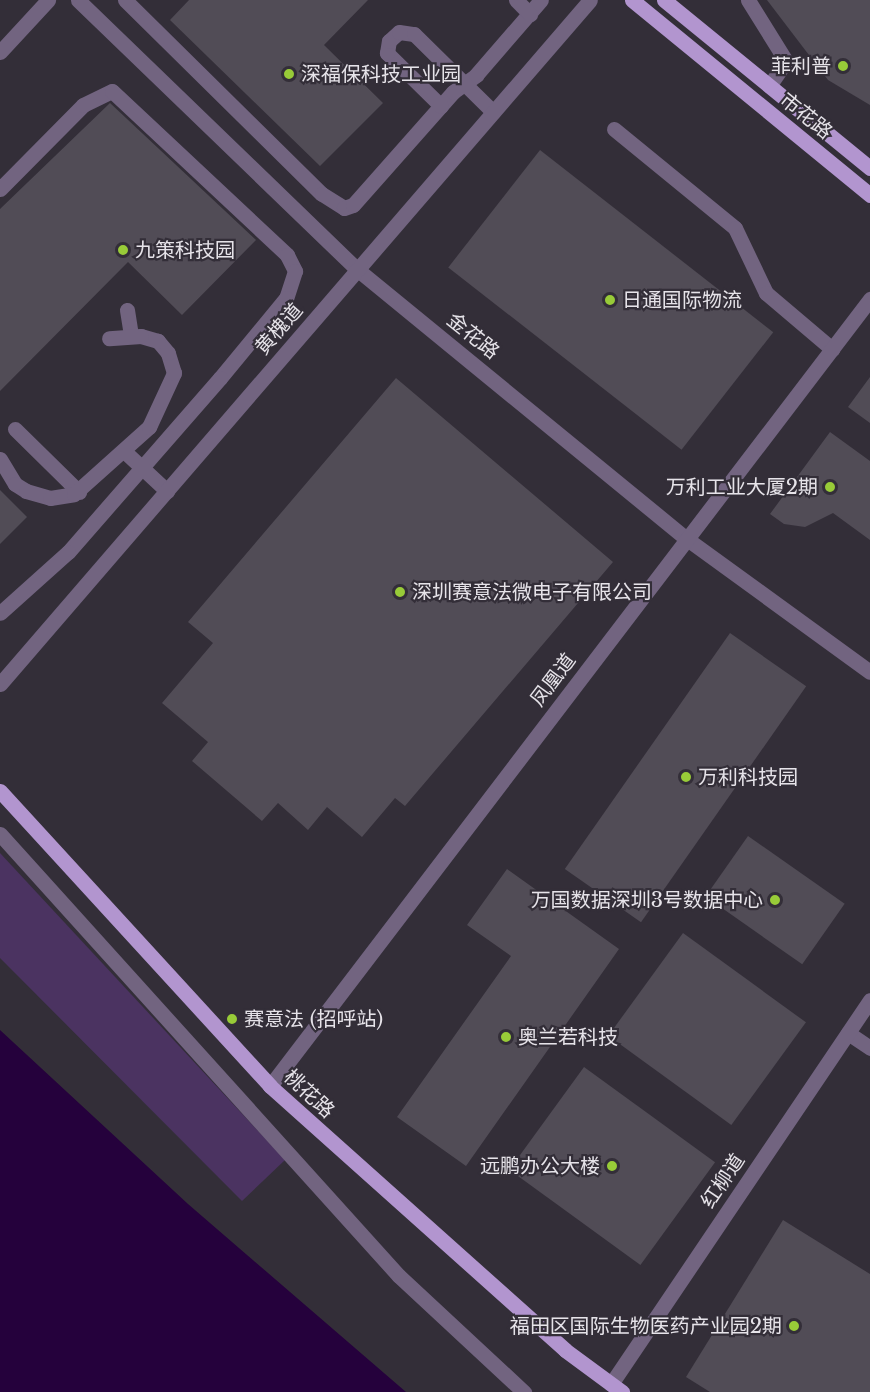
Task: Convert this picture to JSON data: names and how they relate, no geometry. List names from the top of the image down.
{
  "streets": {
    "main road": ["市花路", "桃花路"],
    "street": [
      "黄槐道",
      "金花路",
      "凤凰道",
      "红柳道"
    ]
  },
  "crossings": [
    ["黄槐道", "金花路"],
    ["金花路", "凤凰道"],
    ["凤凰道", "桃花路"],
    ["桃花路", "红柳道"]
  ],
  "places": [
    "菲利普",
    "深福保科技工业园",
    "九策科技园",
    "日通国际物流",
    "万利工业大厦2期",
    "深圳赛意法微电子有限公司",
    "万利科技园",
    "万国数据深圳3号数据中心",
    "赛意法 (招呼站)",
    "奥兰若科技",
    "远鹏办公大楼",
    "福田区国际生物医药产业园2期"
  ]
}
